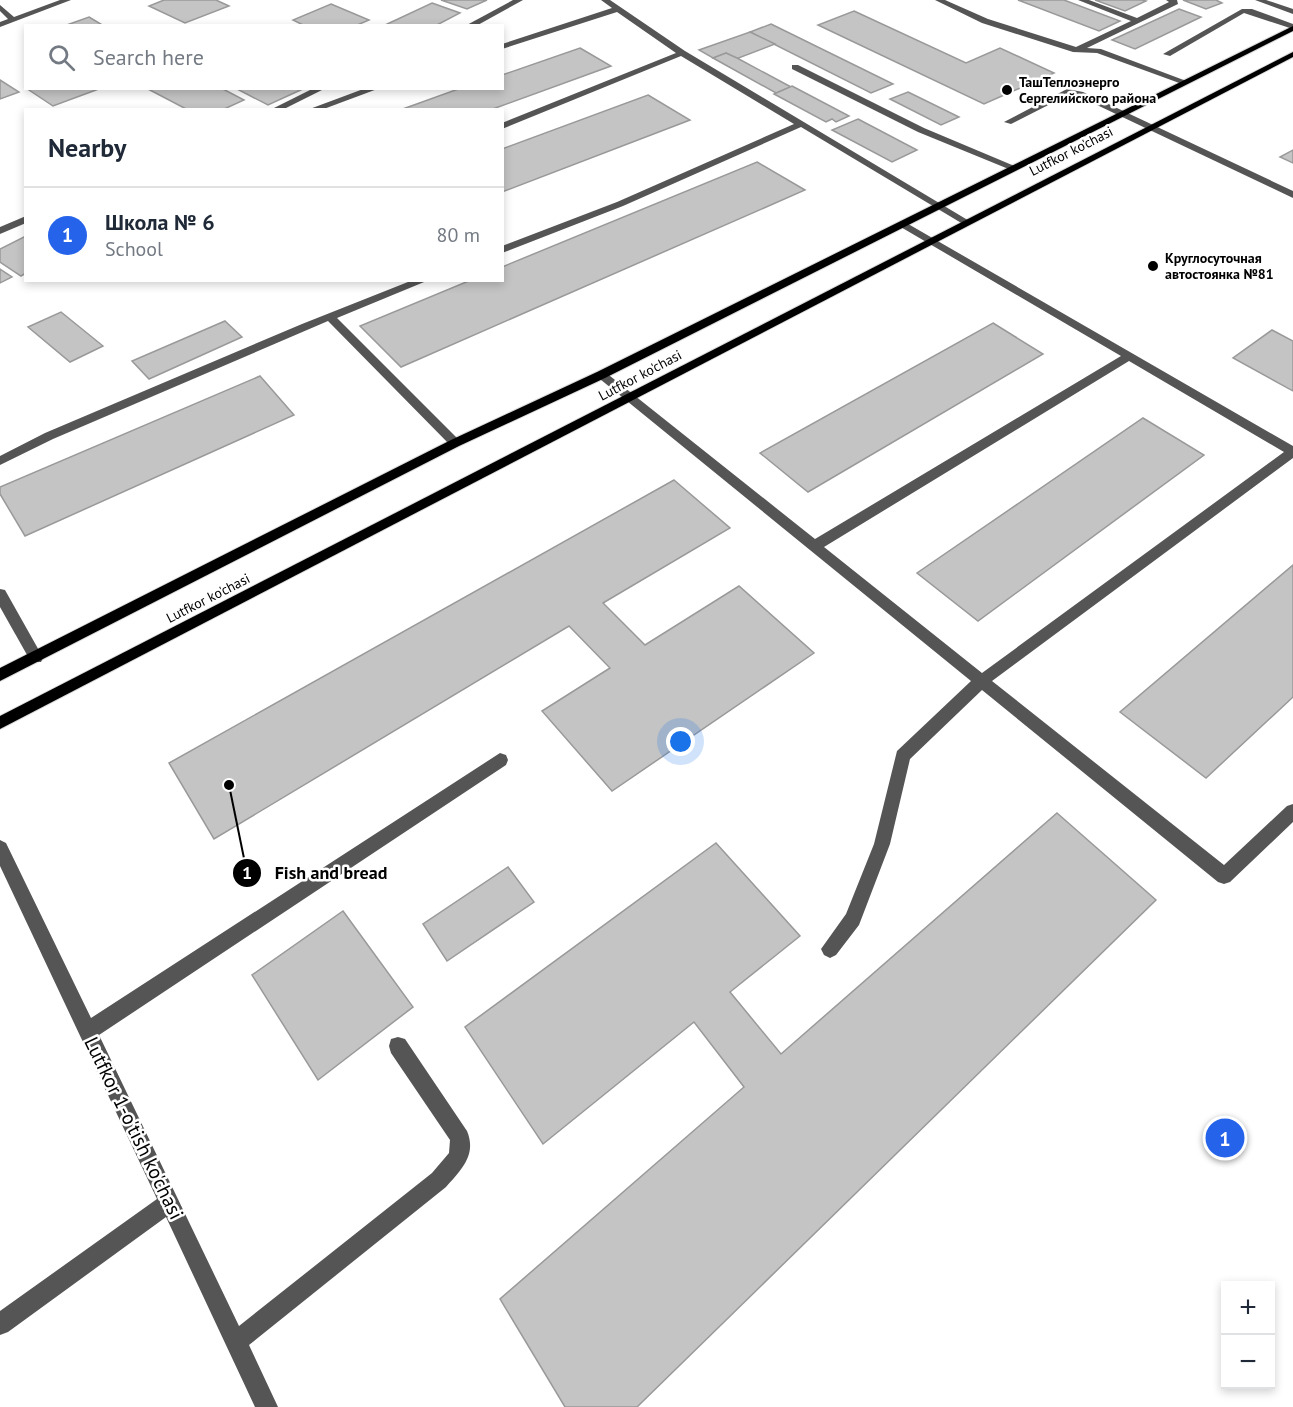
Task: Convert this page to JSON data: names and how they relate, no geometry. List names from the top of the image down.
{
  "streets": {
    "main road": ["Lutfkor ko'chasi"],
    "street": ["Lutfkor 1-o'tish ko'chasi"]
  },
  "places": ["ТашТеплоэнерго Сергелийского района", "Круглосуточная автостоянка №81", "Fish and bread"],
  "page": {
    "search": "Search here",
    "heading": "Nearby",
    "list": [
      {
        "mark": "1",
        "name": "Школа № 6",
        "note": "School",
        "value": "80 m"
      }
    ],
    "pins": "1",
    "map_buttons": ["+", "−"]
  }
}
